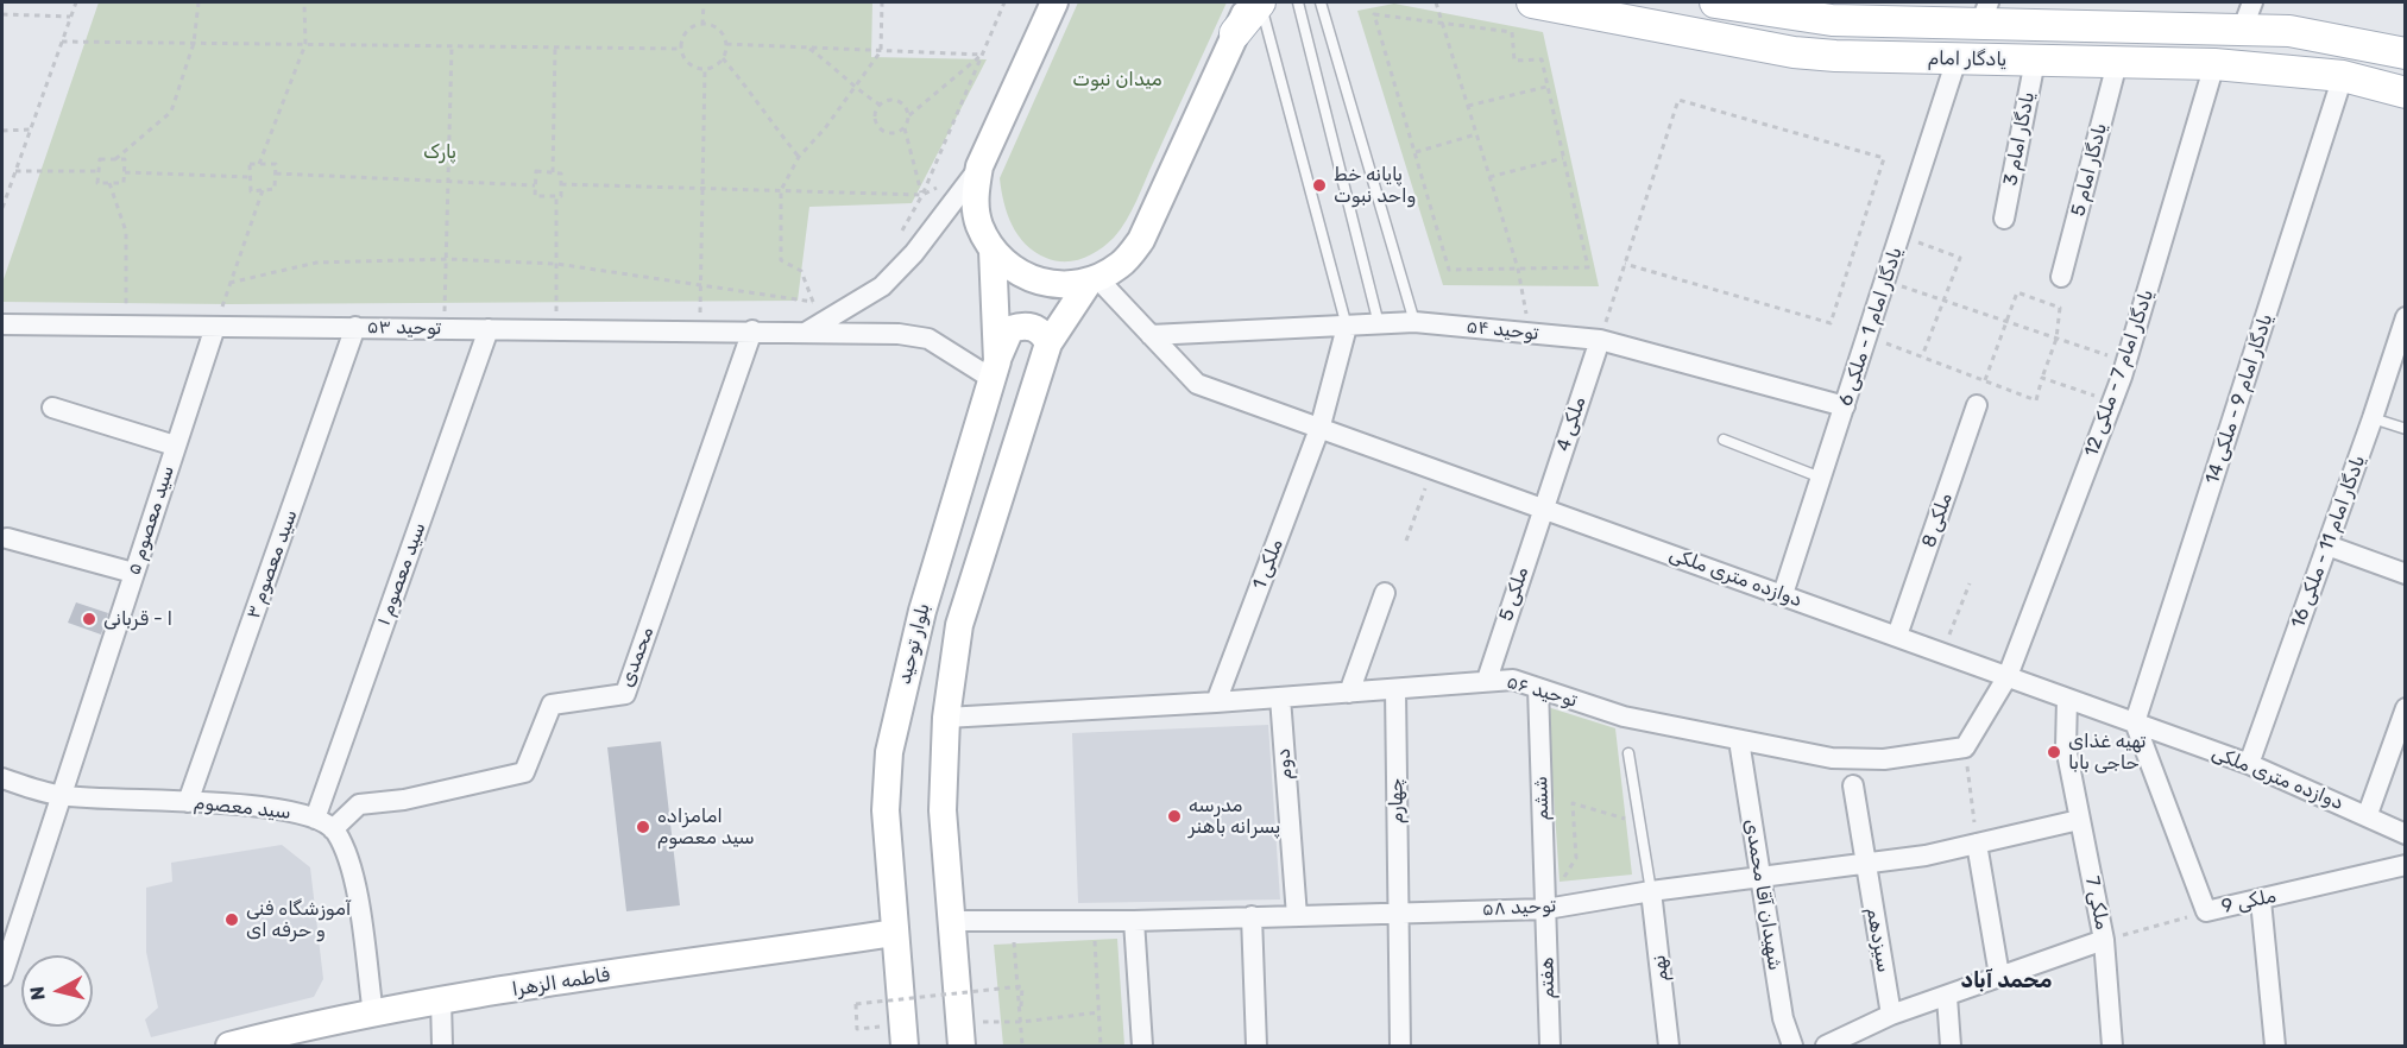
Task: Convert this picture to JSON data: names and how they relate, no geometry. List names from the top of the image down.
{
  "streets": {
    "main road": ["یادگار امام", "بلوار توحید", "فاطمه الزهرا"],
    "street": [
      "یادگار امام 3",
      "یادگار امام 5",
      "یادگار امام 1 - ملکی 6",
      "توحید ۵۳",
      "توحید ۵۴",
      "یادگار امام 7 - ملکی 12",
      "یادگار امام 9 - ملکی 14",
      "ملکی 4",
      "سید معصوم ۵",
      "ملکی 8",
      "یادگار امام 11 - ملکی 16",
      "سید معصوم ۳",
      "ملکی 1",
      "سید معصوم ۱",
      "دوازده متری ملکی",
      "ملکی 5",
      "محمدی",
      "توحید ۵۶",
      "دوم",
      "ششم",
      "چهارم",
      "سید معصوم",
      "شهیدان آقا محمدی",
      "ملکی 9",
      "ملکی 7",
      "توحید ۵۸",
      "سیزدهم",
      "نهم",
      "هفتم"
    ]
  },
  "crossings": [
    ["یادگار امام", "یادگار امام 3"],
    ["یادگار امام", "یادگار امام 5"],
    ["یادگار امام", "یادگار امام 1 - ملکی 6"],
    ["یادگار امام", "یادگار امام 7 - ملکی 12"],
    ["یادگار امام", "یادگار امام 9 - ملکی 14"],
    ["یادگار امام 1 - ملکی 6", "توحید ۵۴"],
    ["یادگار امام 1 - ملکی 6", "دوازده متری ملکی"],
    ["توحید ۵۳", "سید معصوم ۵"],
    ["توحید ۵۳", "سید معصوم ۳"],
    ["توحید ۵۳", "سید معصوم ۱"],
    ["توحید ۵۳", "بلوار توحید"],
    ["توحید ۵۳", "محمدی"],
    ["توحید ۵۴", "ملکی 4"],
    ["توحید ۵۴", "ملکی 1"],
    ["توحید ۵۴", "دوازده متری ملکی"],
    ["یادگار امام 7 - ملکی 12", "دوازده متری ملکی"],
    ["یادگار امام 9 - ملکی 14", "دوازده متری ملکی"],
    ["یادگار امام 9 - ملکی 14", "ملکی 9"],
    ["ملکی 4", "دوازده متری ملکی"],
    ["ملکی 4", "ملکی 5"],
    ["سید معصوم ۵", "سید معصوم"],
    ["ملکی 8", "دوازده متری ملکی"],
    ["یادگار امام 11 - ملکی 16", "دوازده متری ملکی"],
    ["سید معصوم ۳", "سید معصوم"],
    ["ملکی 1", "دوازده متری ملکی"],
    ["ملکی 1", "توحید ۵۶"],
    ["سید معصوم ۱", "سید معصوم"],
    ["دوازده متری ملکی", "ملکی 5"],
    ["دوازده متری ملکی", "بلوار توحید"],
    ["دوازده متری ملکی", "ملکی 9"],
    ["دوازده متری ملکی", "ملکی 7"],
    ["ملکی 5", "توحید ۵۶"],
    ["بلوار توحید", "توحید ۵۶"],
    ["بلوار توحید", "توحید ۵۸"],
    ["بلوار توحید", "فاطمه الزهرا"],
    ["محمدی", "سید معصوم"],
    ["توحید ۵۶", "دوم"],
    ["توحید ۵۶", "ششم"],
    ["توحید ۵۶", "چهارم"],
    ["توحید ۵۶", "شهیدان آقا محمدی"],
    ["دوم", "توحید ۵۸"],
    ["ششم", "توحید ۵۸"],
    ["ششم", "هفتم"],
    ["چهارم", "توحید ۵۸"],
    ["شهیدان آقا محمدی", "توحید ۵۸"],
    ["ملکی 7", "توحید ۵۸"],
    ["ملکی 7", "سیزدهم"],
    ["توحید ۵۸", "سیزدهم"],
    ["توحید ۵۸", "نهم"],
    ["توحید ۵۸", "هفتم"]
  ],
  "districts": ["محمد آباد"],
  "parks": ["میدان نبوت", "پارک"],
  "places": [
    "پایانه خط واحد نبوت",
    "ا - قربانی",
    "تهیه غذای حاجی بابا",
    "مدرسه پسرانه باهنر",
    "امامزاده سید معصوم",
    "آموزشگاه فنی و حرفه ای"
  ],
  "north": "left"
}
